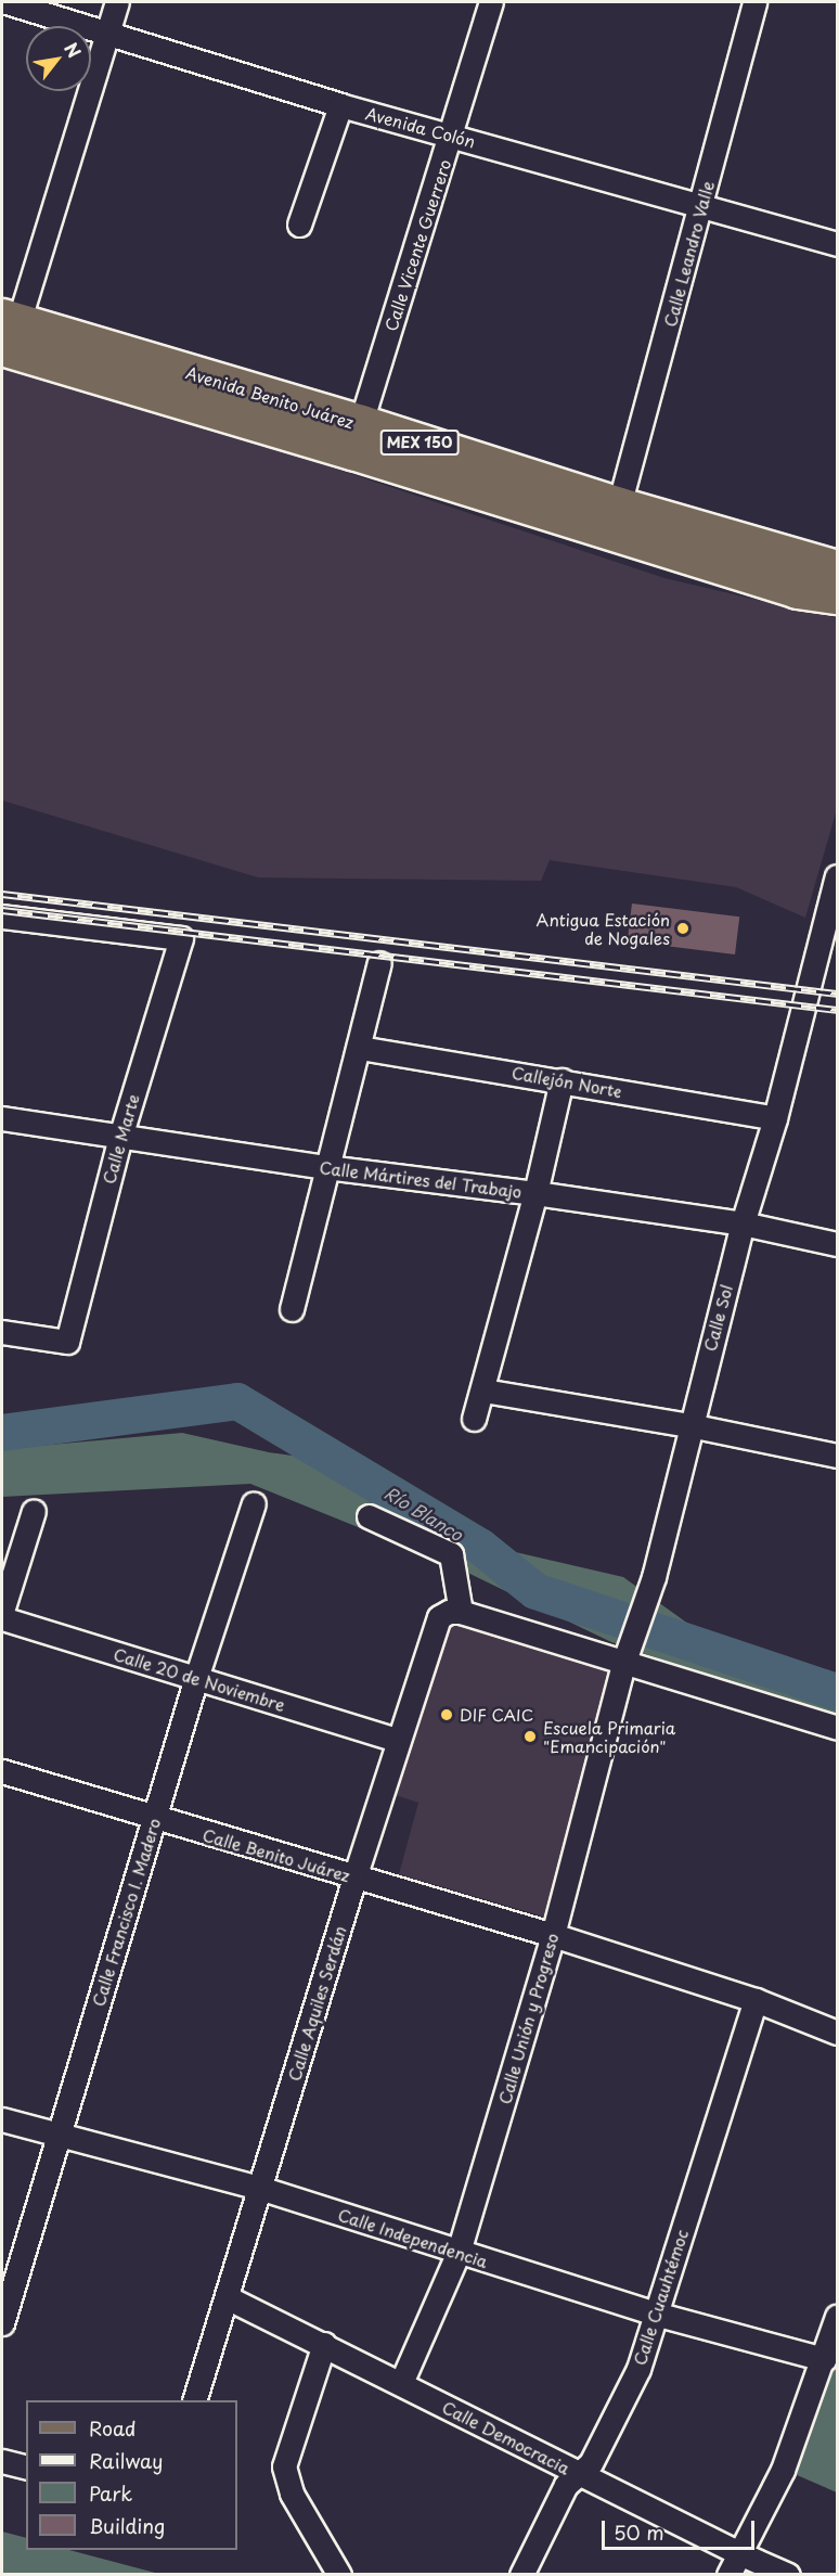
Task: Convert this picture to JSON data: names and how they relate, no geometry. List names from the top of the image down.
{
  "streets": {
    "main road": ["Avenida Benito Juárez", "MEX 150"],
    "street": [
      "Avenida Colón",
      "Calle Vicente Guerrero",
      "Calle Leandro Valle",
      "Callejón Norte",
      "Calle Marte",
      "Calle Mártires del Trabajo",
      "Calle Sol",
      "Calle 20 de Noviembre",
      "Calle Benito Juárez",
      "Calle Francisco I. Madero",
      "Calle Aquiles Serdán",
      "Calle Unión y Progreso",
      "Calle Independencia",
      "Calle Cuauhtémoc",
      "Calle Democracia"
    ]
  },
  "crossings": [
    ["Avenida Colón", "Calle Vicente Guerrero"],
    ["Avenida Colón", "Calle Leandro Valle"],
    ["Calle Vicente Guerrero", "Avenida Benito Juárez"],
    ["Calle Leandro Valle", "Avenida Benito Juárez"],
    ["Callejón Norte", "Calle Sol"],
    ["Calle Marte", "Calle Mártires del Trabajo"],
    ["Calle Mártires del Trabajo", "Calle Sol"],
    ["Calle Sol", "Calle Unión y Progreso"],
    ["Calle 20 de Noviembre", "Calle Francisco I. Madero"],
    ["Calle 20 de Noviembre", "Calle Aquiles Serdán"],
    ["Calle Benito Juárez", "Calle Francisco I. Madero"],
    ["Calle Benito Juárez", "Calle Aquiles Serdán"],
    ["Calle Benito Juárez", "Calle Unión y Progreso"],
    ["Calle Benito Juárez", "Calle Cuauhtémoc"],
    ["Calle Francisco I. Madero", "Calle Independencia"],
    ["Calle Aquiles Serdán", "Calle Independencia"],
    ["Calle Aquiles Serdán", "Calle Democracia"],
    ["Calle Unión y Progreso", "Calle Independencia"],
    ["Calle Unión y Progreso", "Calle Democracia"],
    ["Calle Independencia", "Calle Cuauhtémoc"],
    ["Calle Cuauhtémoc", "Calle Democracia"]
  ],
  "water": ["Río Blanco"],
  "places": ["Antigua Estación de Nogales", "DIF CAIC", "Escuela Primaria \"Emancipación\""],
  "legend": [
    "Road",
    "Railway",
    "Park",
    "Building"
  ],
  "scale_bar": "50 m",
  "north": "top right"
}
